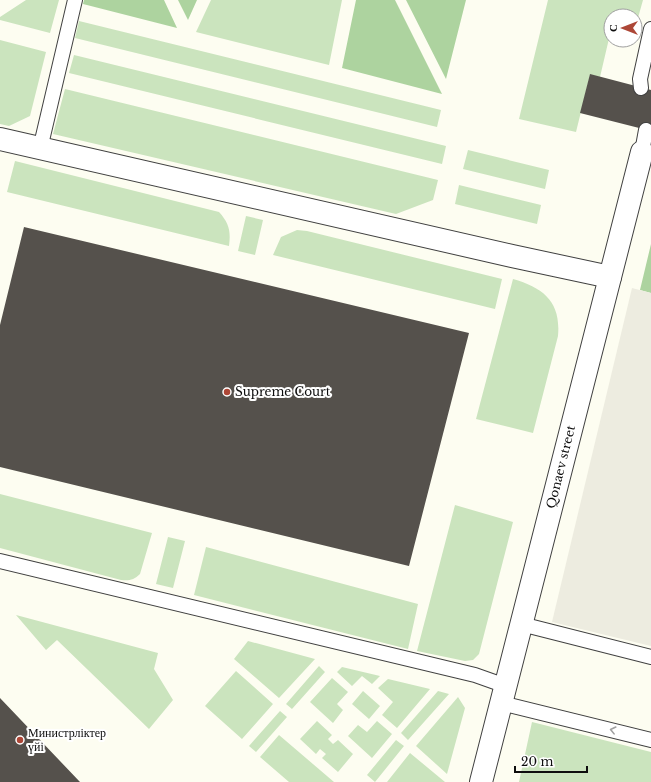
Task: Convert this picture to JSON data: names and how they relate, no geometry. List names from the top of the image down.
{
  "streets": {
    "street": ["Qonaev street"]
  },
  "places": ["Supreme Court", "Министрліктер үйі"],
  "scale_bar": "20 m",
  "north": "left"
}
